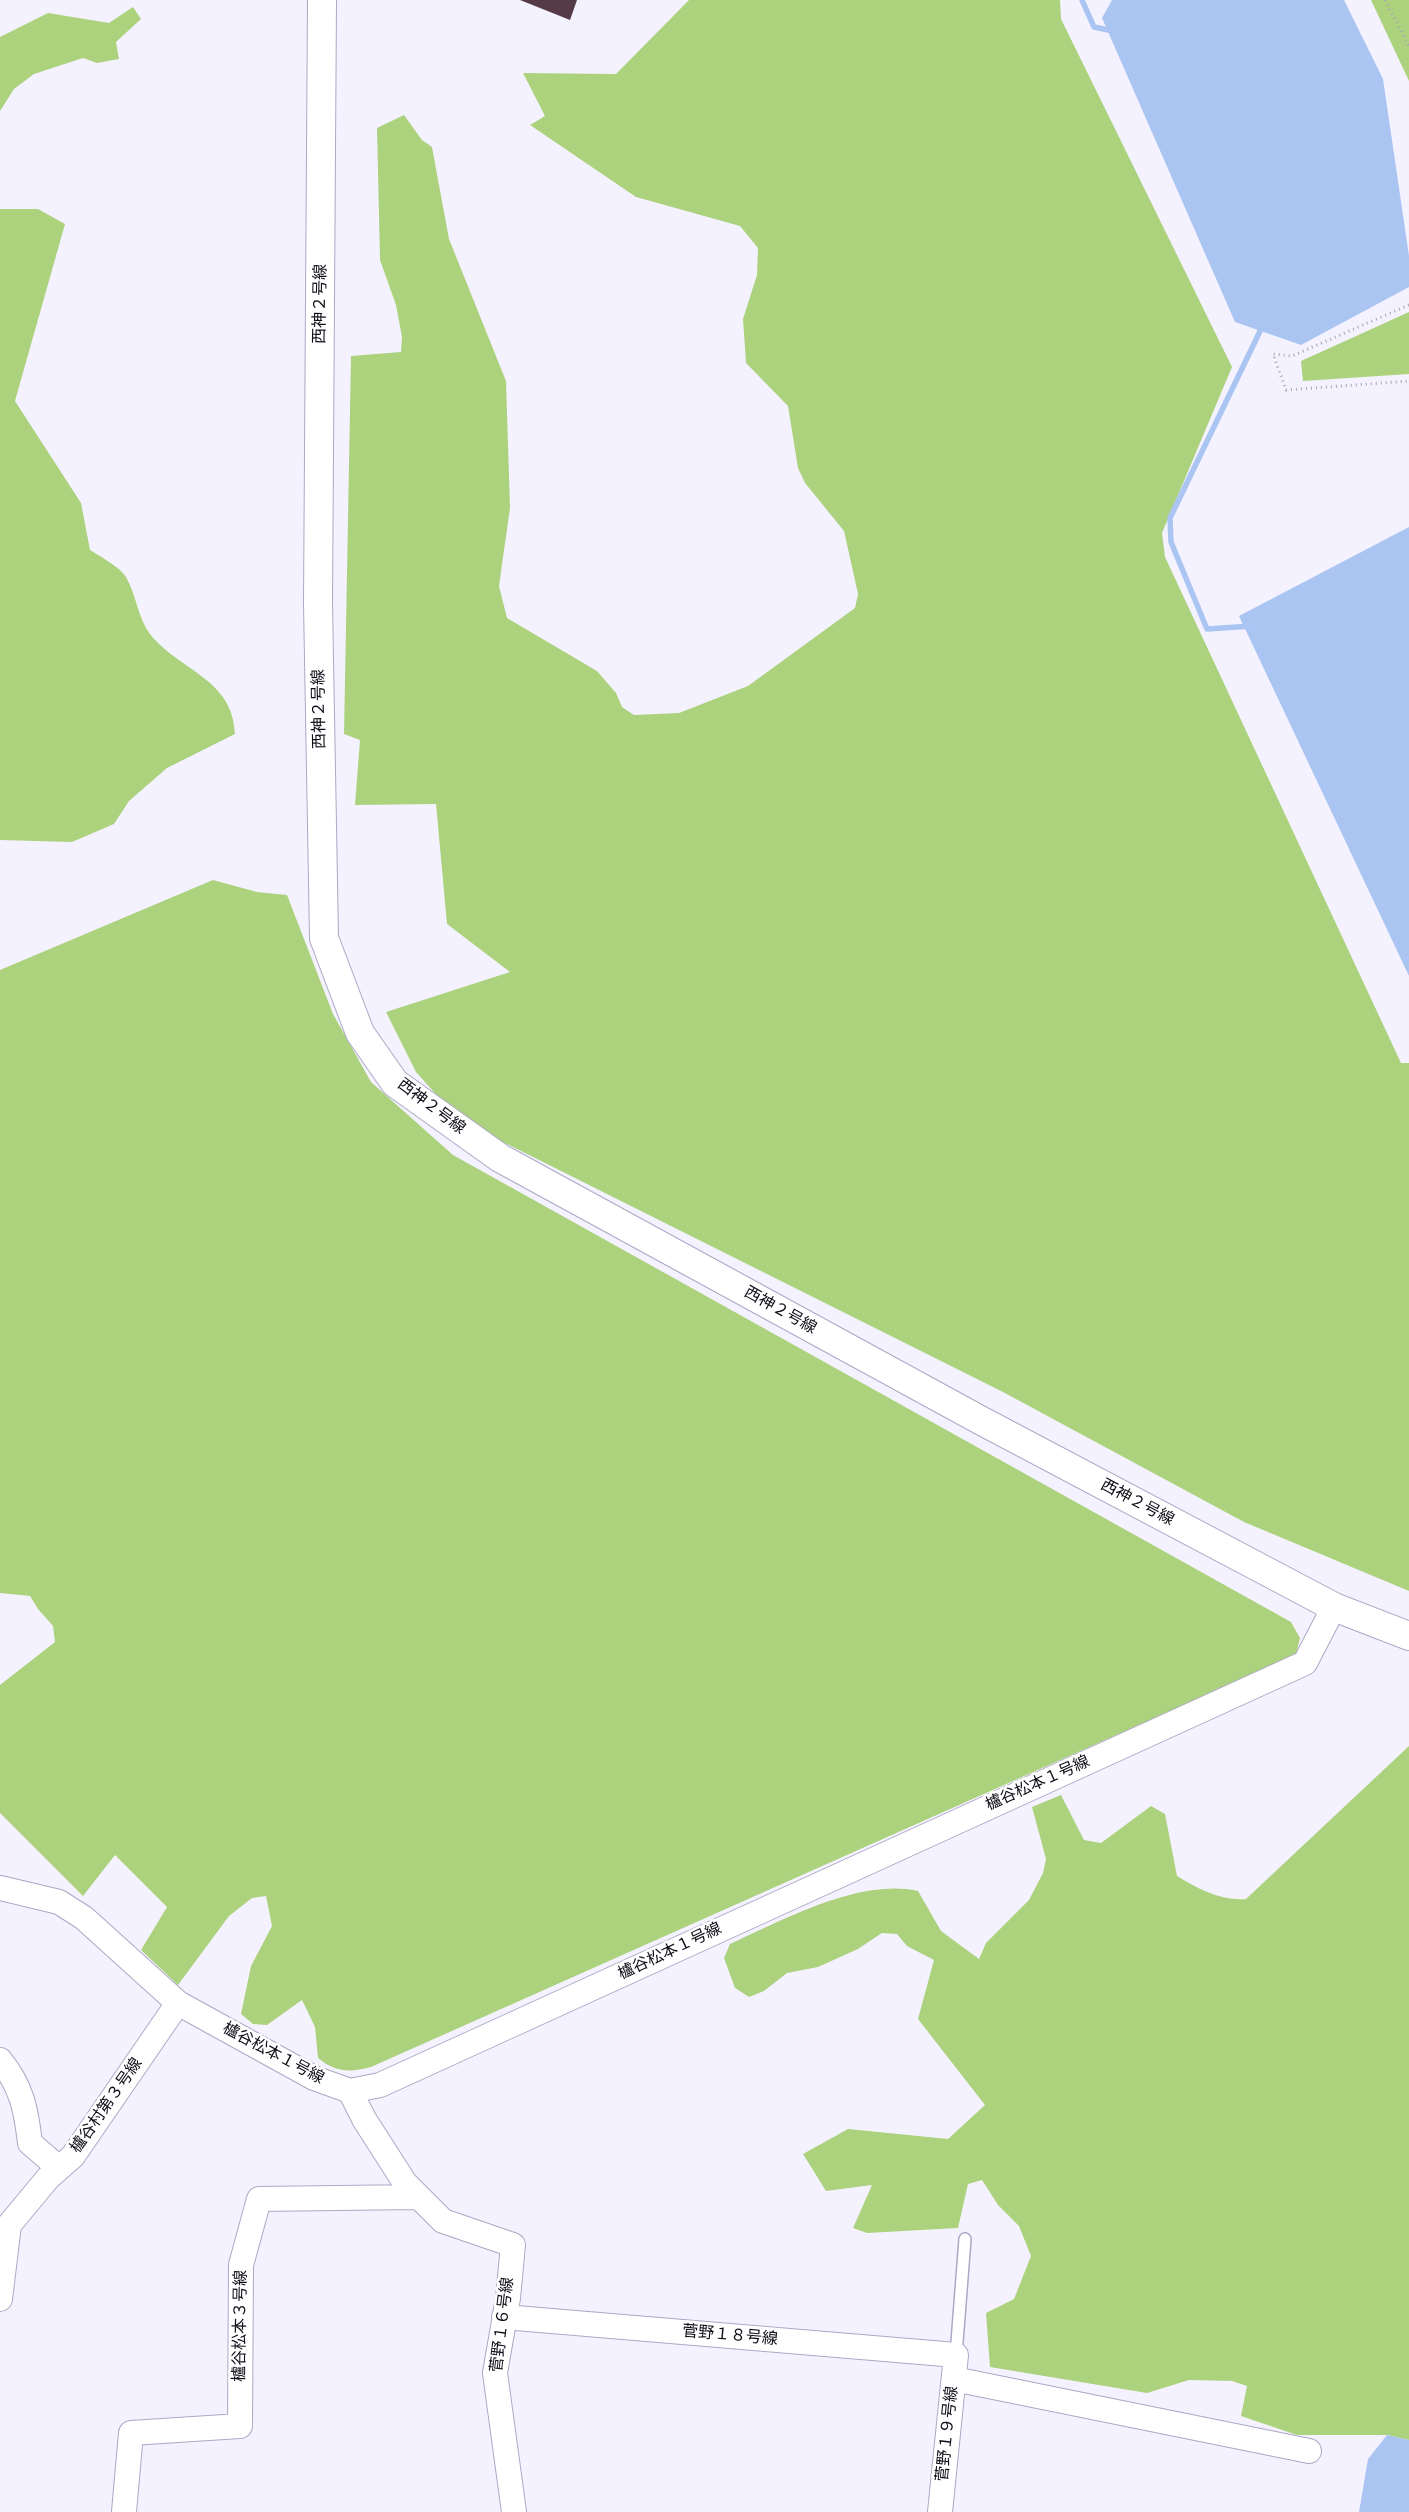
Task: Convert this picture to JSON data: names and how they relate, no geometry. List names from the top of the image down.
{
  "streets": {
    "street": [
      "西神２号線",
      "櫨谷松本１号線",
      "櫨谷村第３号線",
      "菅野１６号線",
      "櫨谷松本３号線",
      "菅野１８号線",
      "菅野１９号線"
    ]
  },
  "crossings": [
    ["西神２号線", "櫨谷松本１号線"],
    ["櫨谷松本１号線", "櫨谷村第３号線"],
    ["菅野１６号線", "櫨谷松本３号線"],
    ["菅野１６号線", "菅野１８号線"],
    ["菅野１８号線", "菅野１９号線"]
  ]
}
